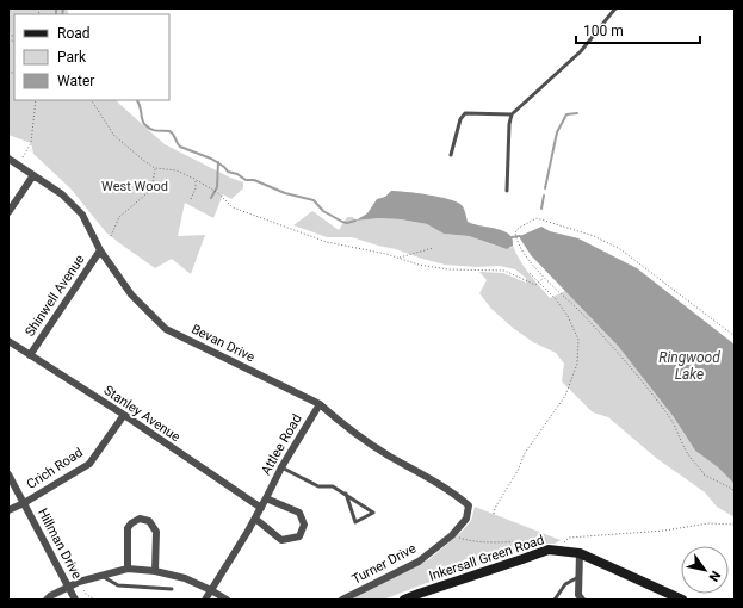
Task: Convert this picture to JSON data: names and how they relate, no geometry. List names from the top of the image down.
{
  "streets": {
    "street": [
      "Shinwell Avenue",
      "Bevan Drive",
      "Stanley Avenue",
      "Attlee Road",
      "Crich Road",
      "Hillman Drive",
      "Inkersall Green Road",
      "Turner Drive"
    ]
  },
  "crossings": [
    ["Shinwell Avenue", "Bevan Drive"],
    ["Shinwell Avenue", "Stanley Avenue"],
    ["Bevan Drive", "Attlee Road"],
    ["Bevan Drive", "Turner Drive"],
    ["Stanley Avenue", "Attlee Road"],
    ["Stanley Avenue", "Crich Road"],
    ["Crich Road", "Hillman Drive"]
  ],
  "water": ["Ringwood Lake"],
  "parks": ["West Wood"],
  "legend": ["Road", "Park", "Water"],
  "scale_bar": "100 m",
  "north": "bottom right"
}
